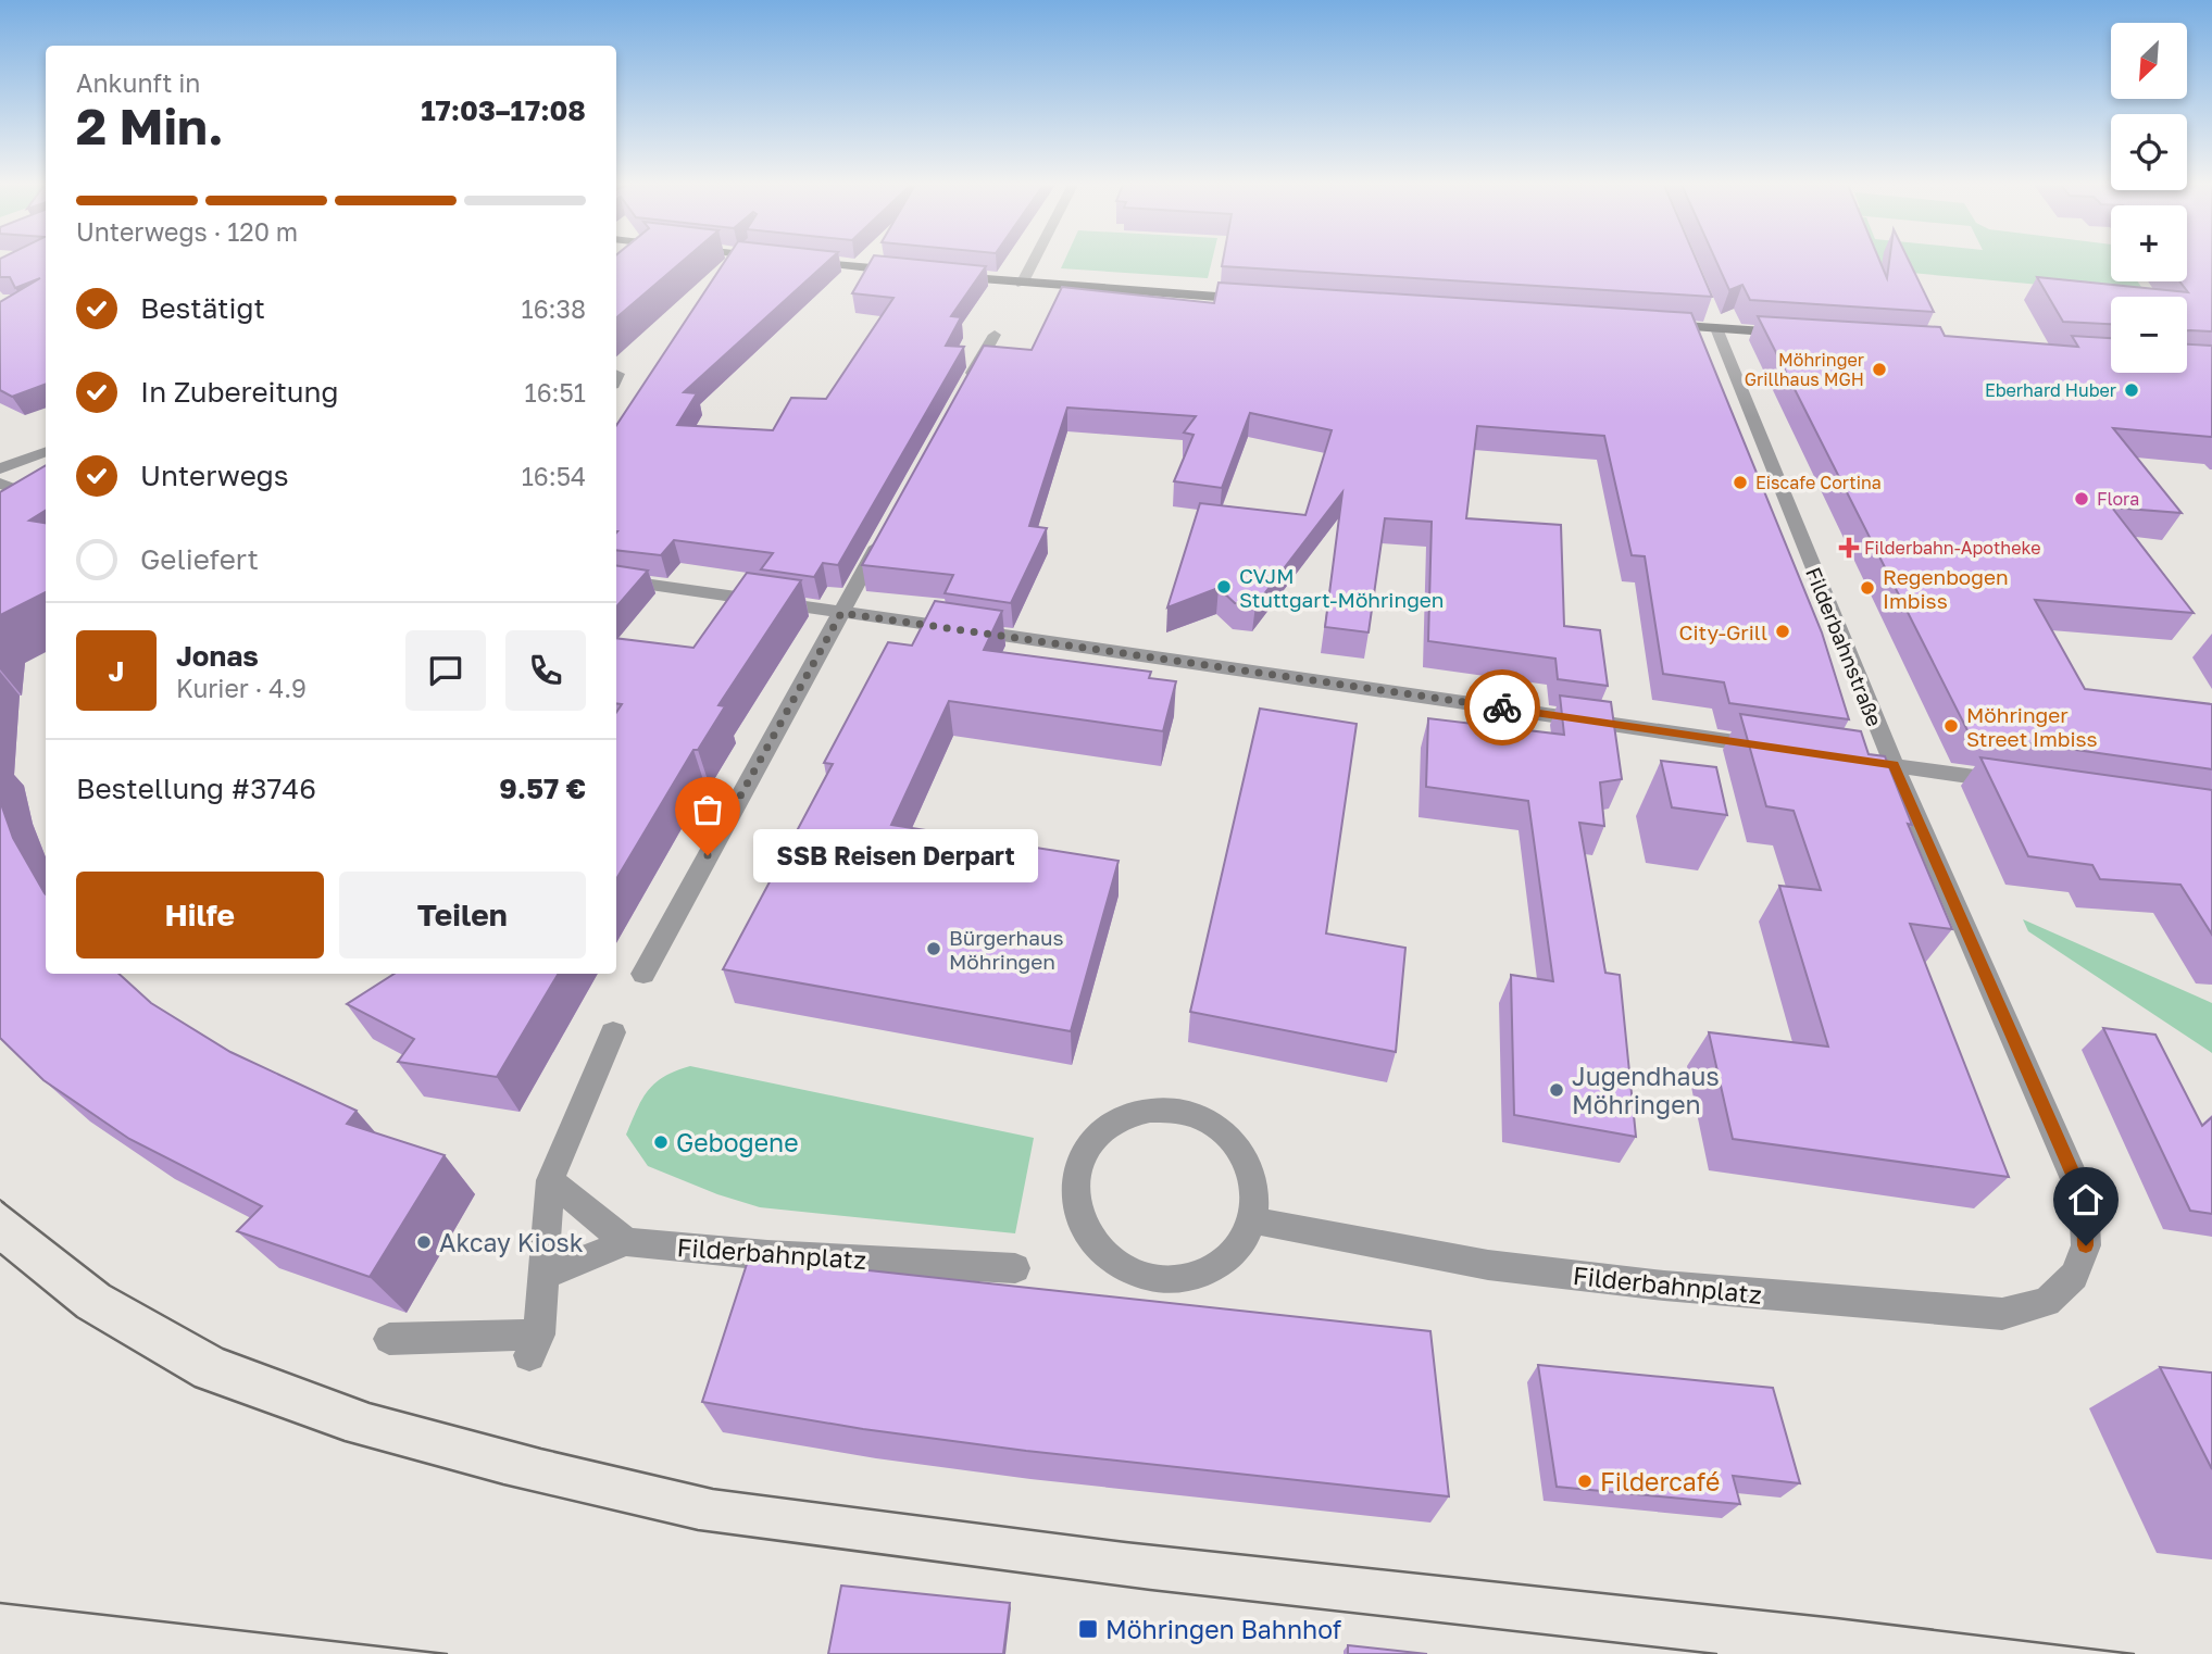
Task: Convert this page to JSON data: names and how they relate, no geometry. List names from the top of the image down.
{
  "streets": {
    "street": ["Filderbahnstraße", "Filderbahnplatz"]
  },
  "crossings": [
    ["Filderbahnstraße", "Filderbahnplatz"]
  ],
  "places": {
    "other": [
      "Möhringer Grillhaus MGH",
      "Eberhard Huber",
      "Eiscafe Cortina",
      "Flora",
      "CVJM Stuttgart-Möhringen",
      "Regenbogen Imbiss",
      "City-Grill",
      "Möhringer Street Imbiss",
      "SSB Reisen Derpart",
      "Bürgerhaus Möhringen",
      "Jugendhaus Möhringen",
      "Gebogene",
      "Akcay Kiosk",
      "Fildercafé"
    ],
    "health": ["Filderbahn-Apotheke"],
    "transit": ["Möhringen Bahnhof"]
  },
  "north": "bottom left",
  "page": {
    "map_buttons": ["+", "−"],
    "heading": ["2 Min.", "Ankunft in", "17:03–17:08"],
    "panel": [
      "Jonas",
      "Kurier · 4.9",
      "Bestellung #3746",
      "9.57 €"
    ],
    "bar": "Unterwegs · 120 m",
    "list": [
      ["Bestätigt", "16:38"],
      ["In Zubereitung", "16:51"],
      ["Unterwegs", "16:54"],
      "Geliefert"
    ],
    "round": "J",
    "bubble": "SSB Reisen Derpart",
    "buttons": ["Hilfe", "Teilen"]
  }
}
